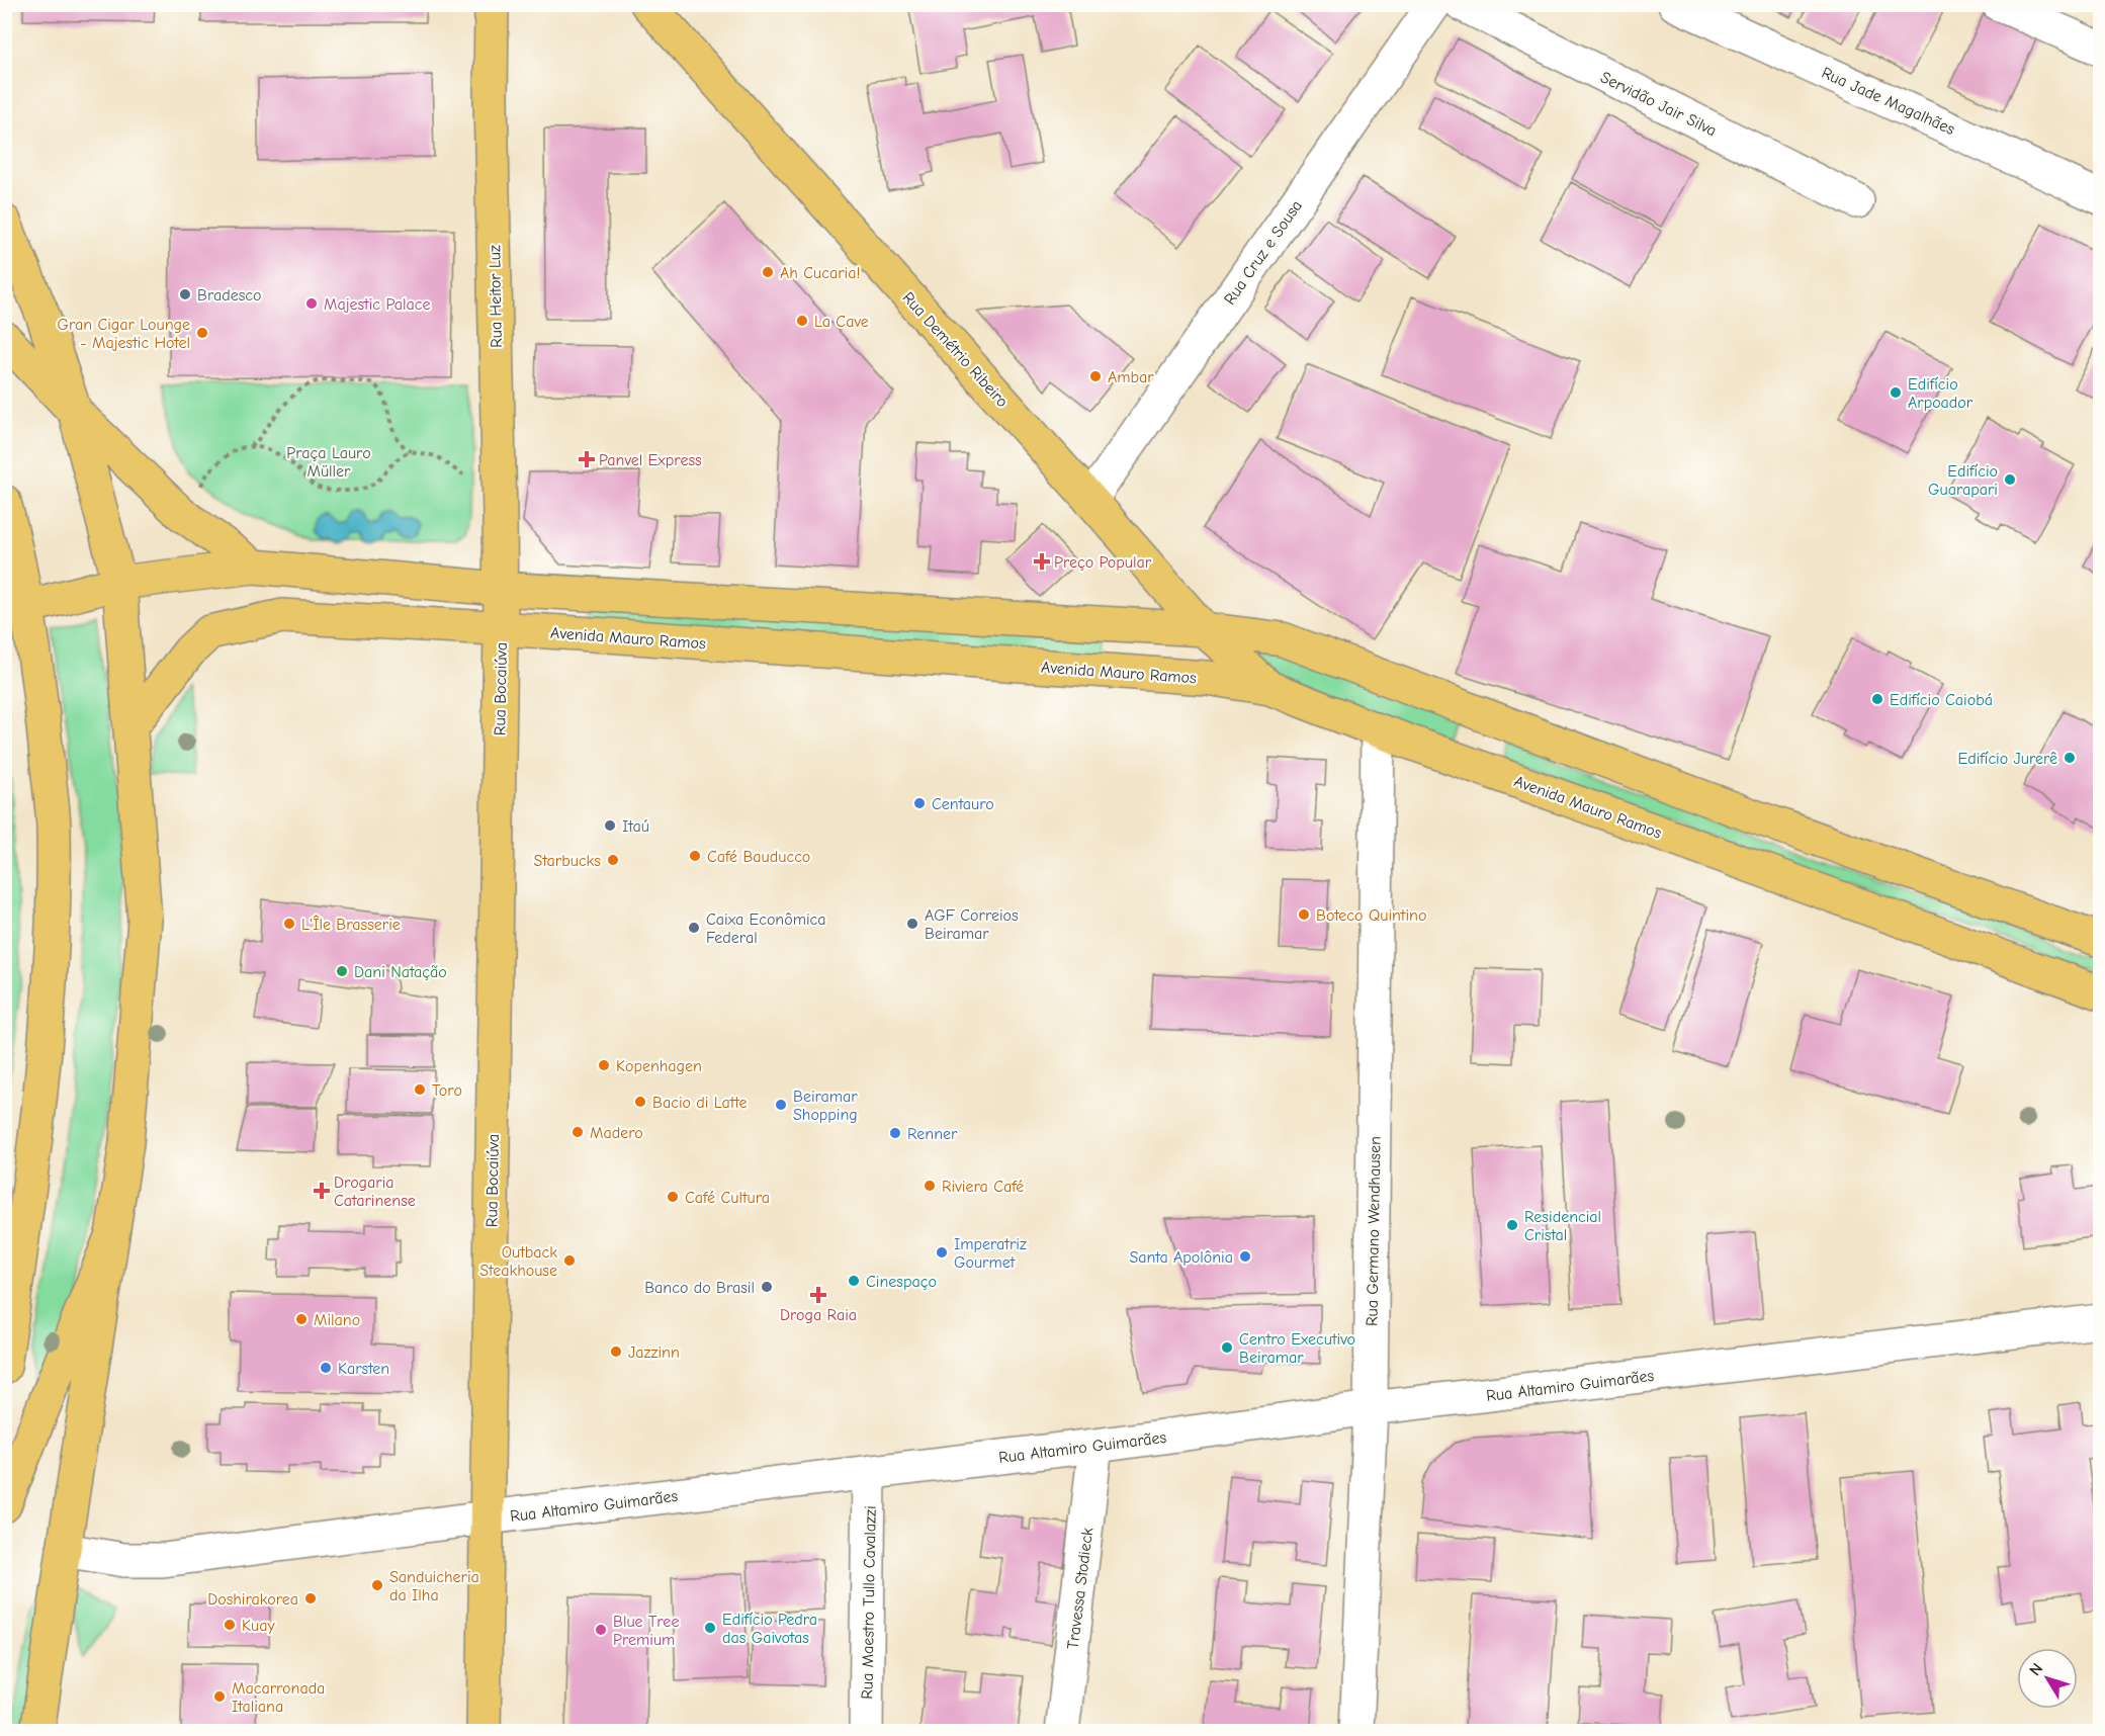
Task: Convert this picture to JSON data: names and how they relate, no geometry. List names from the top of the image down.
{
  "streets": {
    "main road": [
      "Rua Heitor Luz",
      "Rua Demétrio Ribeiro",
      "Avenida Mauro Ramos",
      "Rua Bocaiúva"
    ],
    "street": [
      "Rua Jade Magalhães",
      "Servidão Jair Silva",
      "Rua Cruz e Sousa",
      "Rua Germano Wendhausen",
      "Rua Altamiro Guimarães",
      "Travessa Stodieck",
      "Rua Maestro Tullo Cavalazzi"
    ]
  },
  "crossings": [
    ["Rua Cruz e Sousa", "Rua Demétrio Ribeiro"],
    ["Rua Heitor Luz", "Avenida Mauro Ramos"],
    ["Rua Heitor Luz", "Rua Bocaiúva"],
    ["Rua Demétrio Ribeiro", "Avenida Mauro Ramos"],
    ["Avenida Mauro Ramos", "Rua Bocaiúva"],
    ["Avenida Mauro Ramos", "Rua Germano Wendhausen"],
    ["Rua Bocaiúva", "Rua Altamiro Guimarães"],
    ["Rua Germano Wendhausen", "Rua Altamiro Guimarães"],
    ["Rua Altamiro Guimarães", "Travessa Stodieck"],
    ["Rua Altamiro Guimarães", "Rua Maestro Tullo Cavalazzi"]
  ],
  "parks": ["Praça Lauro Müller"],
  "places": {
    "other": [
      "Ah Cucaria!",
      "Bradesco",
      "Majestic Palace",
      "La Cave",
      "Gran Cigar Lounge - Majestic Hotel",
      "Ambar",
      "Edifício Arpoador",
      "Edifício Guarapari",
      "Edifício Caiobá",
      "Edifício Jurerê",
      "Centauro",
      "Itaú",
      "Café Bauducco",
      "Starbucks",
      "Boteco Quintino",
      "L'Île Brasserie",
      "AGF Correios Beiramar",
      "Caixa Econômica Federal",
      "Dani Natação",
      "Kopenhagen",
      "Toro",
      "Bacio di Latte",
      "Beiramar Shopping",
      "Madero",
      "Renner",
      "Riviera Café",
      "Café Cultura",
      "Residencial Cristal",
      "Imperatriz Gourmet",
      "Santa Apolônia",
      "Outback Steakhouse",
      "Cinespaço",
      "Banco do Brasil",
      "Milano",
      "Centro Executivo Beiramar",
      "Jazzinn",
      "Karsten",
      "Sanduicheria da Ilha",
      "Doshirakorea",
      "Kuay",
      "Edifício Pedra das Gaivotas",
      "Blue Tree Premium",
      "Macarronada Italiana"
    ],
    "health": [
      "Panvel Express",
      "Preço Popular",
      "Drogaria Catarinense",
      "Droga Raia"
    ]
  },
  "north": "top left"
}
